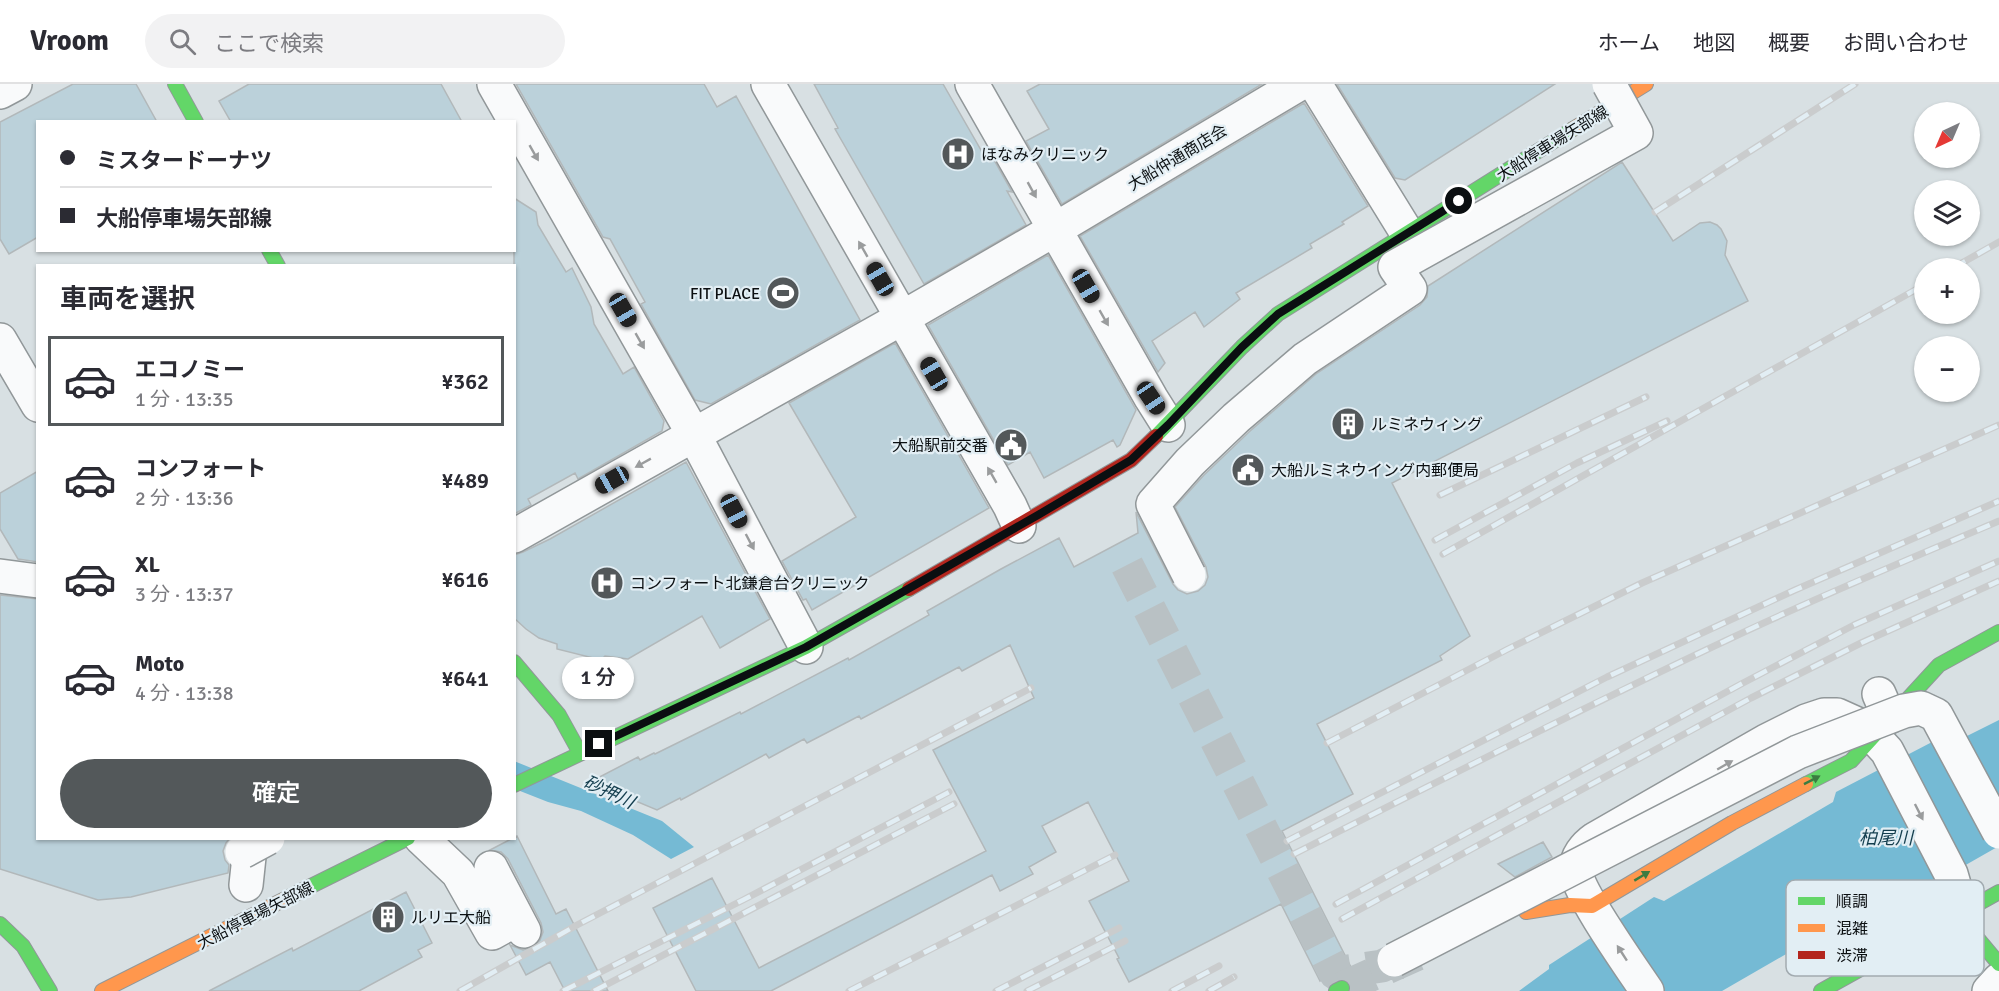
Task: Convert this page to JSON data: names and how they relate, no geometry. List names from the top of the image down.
{
  "streets": {
    "main road": ["大船停車場矢部線"],
    "street": ["大船仲通商店会"]
  },
  "water": ["砂押川", "柏尾川"],
  "places": {
    "hospital": ["ほなみクリニック", "コンフォート北鎌倉台クリニック"],
    "sports": ["FIT PLACE"],
    "building": ["ルミネウィング", "ルリエ大船"],
    "public building": ["大船駅前交番", "大船ルミネウイング内郵便局"]
  },
  "legend": ["順調", "混雑", "渋滞"],
  "north": "bottom left",
  "page": {
    "header": "Vroom",
    "search": "ここで検索",
    "nav": [
      "ホーム",
      "地図",
      "概要",
      "お問い合わせ"
    ],
    "map_buttons": ["+", "−"],
    "banner": ["ミスタードーナツ", "大船停車場矢部線"],
    "heading": "車両を選択",
    "list": [
      {
        "name": "エコノミー",
        "note": "1 分 · 13:35",
        "value": "¥362"
      },
      {
        "name": "コンフォート",
        "note": "2 分 · 13:36",
        "value": "¥489"
      },
      {
        "name": "XL",
        "note": "3 分 · 13:37",
        "value": "¥616"
      },
      {
        "name": "Moto",
        "note": "4 分 · 13:38",
        "value": "¥641"
      }
    ],
    "bubble": "1 分",
    "buttons": "確定"
  }
}
